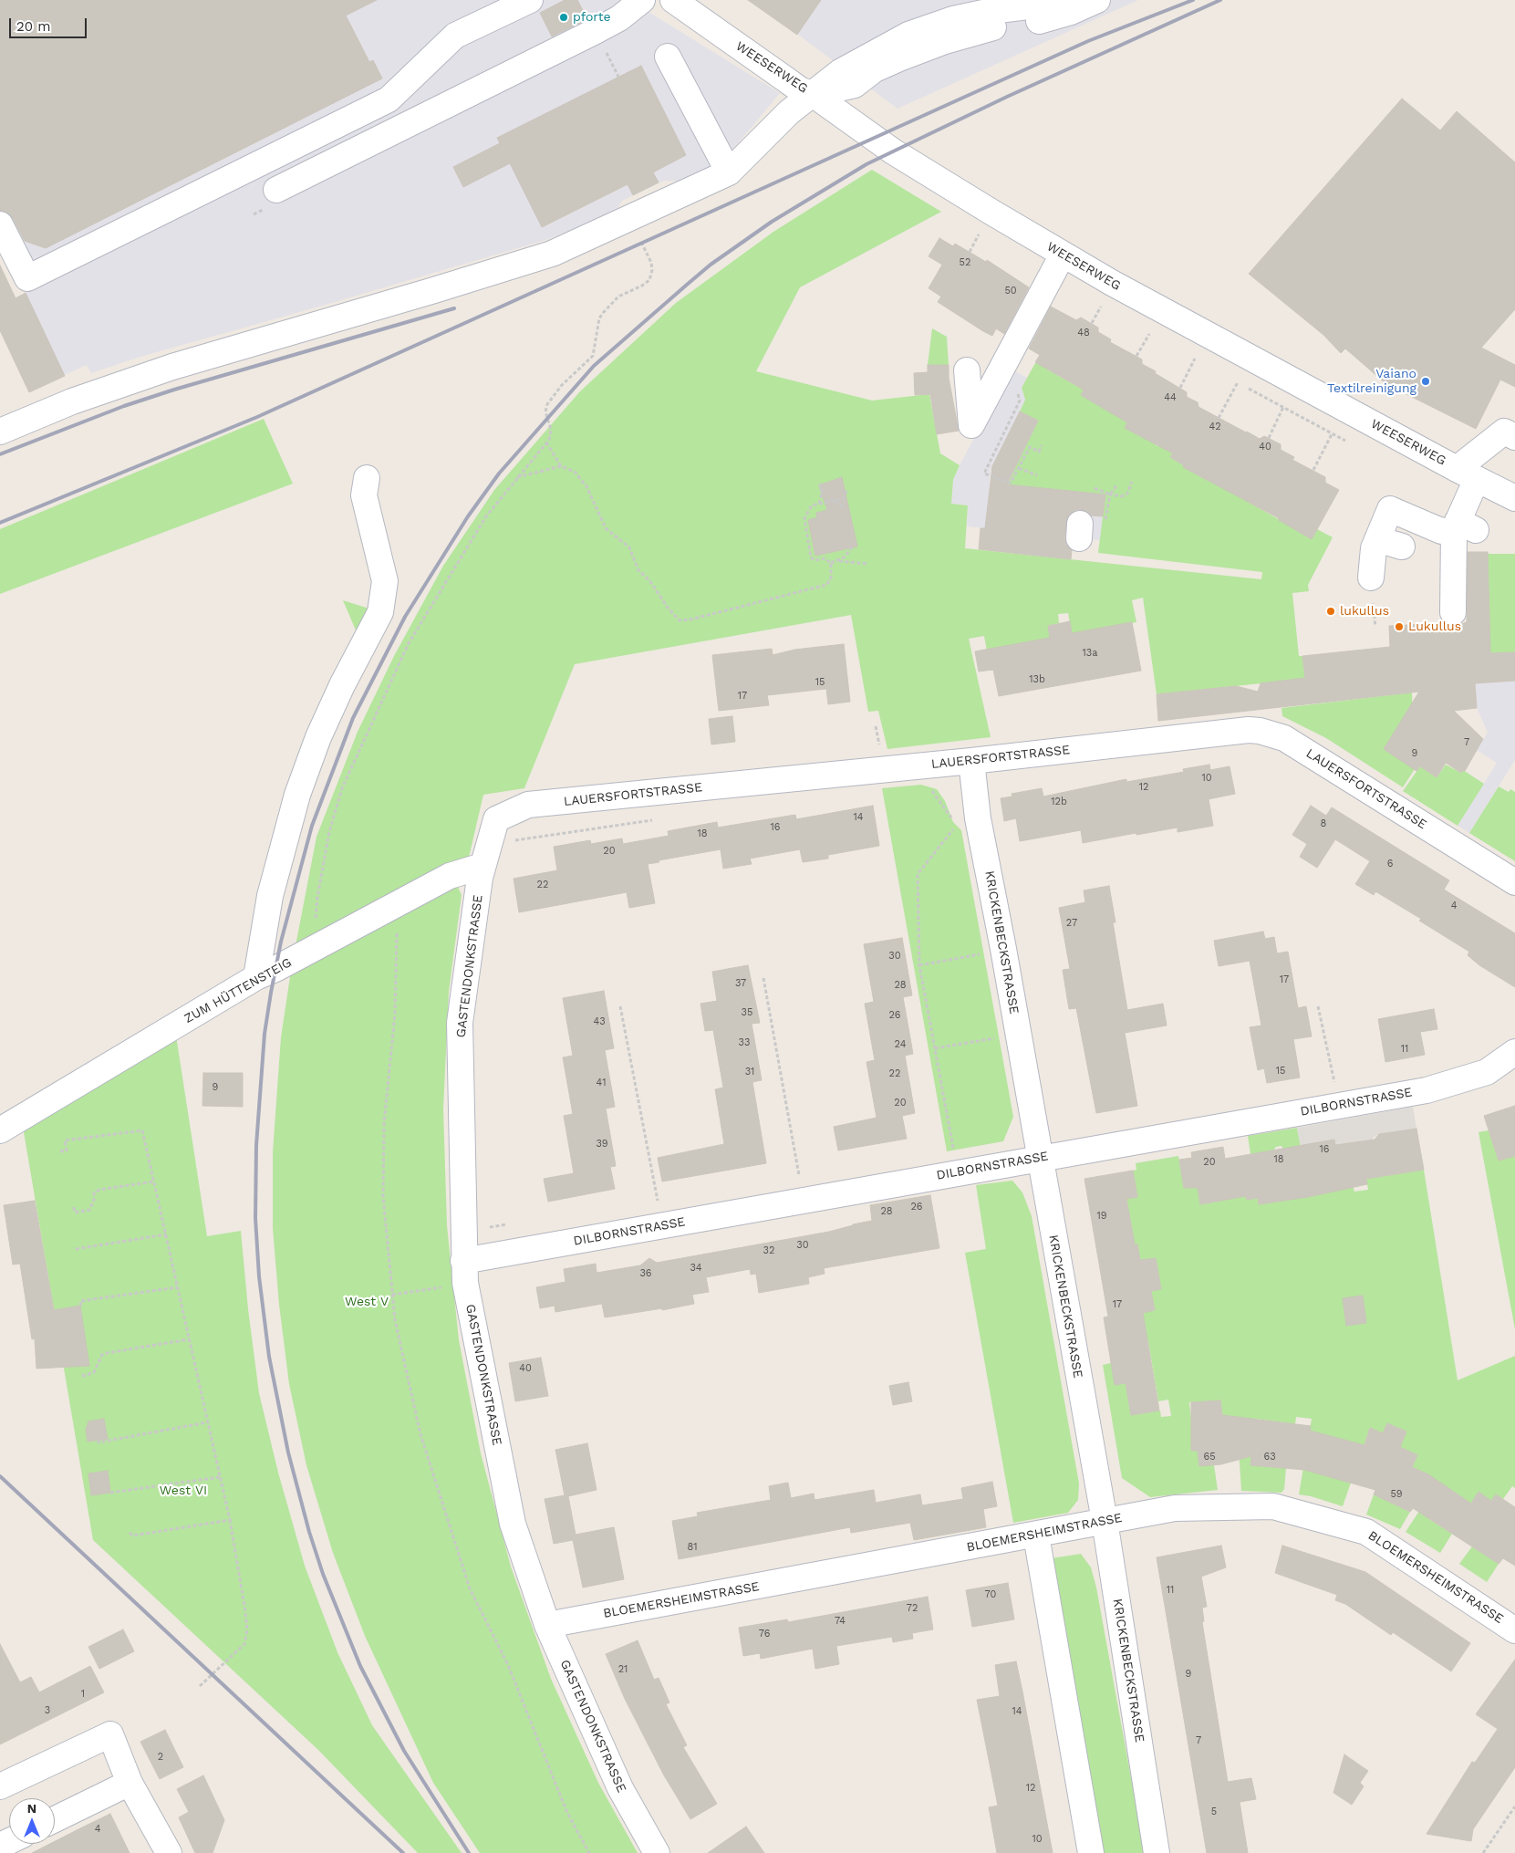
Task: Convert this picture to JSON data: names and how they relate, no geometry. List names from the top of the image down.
{
  "streets": {
    "street": [
      "WEESERWEG",
      "LAUERSFORTSTRASSE",
      "KRICKENBECKSTRASSE",
      "GASTENDONKSTRASSE",
      "ZUM HÜTTENSTEIG",
      "DILBORNSTRASSE",
      "BLOEMERSHEIMSTRASSE"
    ]
  },
  "crossings": [
    ["LAUERSFORTSTRASSE", "KRICKENBECKSTRASSE"],
    ["LAUERSFORTSTRASSE", "GASTENDONKSTRASSE"],
    ["LAUERSFORTSTRASSE", "ZUM HÜTTENSTEIG"],
    ["KRICKENBECKSTRASSE", "DILBORNSTRASSE"],
    ["KRICKENBECKSTRASSE", "BLOEMERSHEIMSTRASSE"],
    ["GASTENDONKSTRASSE", "ZUM HÜTTENSTEIG"],
    ["GASTENDONKSTRASSE", "DILBORNSTRASSE"],
    ["GASTENDONKSTRASSE", "BLOEMERSHEIMSTRASSE"]
  ],
  "parks": ["West V", "West VI"],
  "places": [
    "pforte",
    "Vaiano Textilreinigung",
    "lukullus",
    "Lukullus"
  ],
  "house_numbers": [
    "52",
    "50",
    "48",
    "44",
    "42",
    "40",
    "13a",
    "13b",
    "15",
    "17",
    "7",
    "9",
    "10",
    "12",
    "12b",
    "14",
    "8",
    "16",
    "18",
    "20",
    "6",
    "22",
    "4",
    "27",
    "30",
    "17",
    "37",
    "28",
    "35",
    "26",
    "43",
    "33",
    "24",
    "11",
    "15",
    "31",
    "22",
    "41",
    "9",
    "20",
    "39",
    "16",
    "18",
    "20",
    "26",
    "28",
    "19",
    "30",
    "32",
    "34",
    "36",
    "17",
    "40",
    "65",
    "63",
    "59",
    "81",
    "11",
    "70",
    "72",
    "74",
    "76",
    "21",
    "9",
    "1",
    "3",
    "14",
    "7",
    "2",
    "12",
    "5",
    "4",
    "10"
  ],
  "scale_bar": "20 m",
  "north": "top"
}
